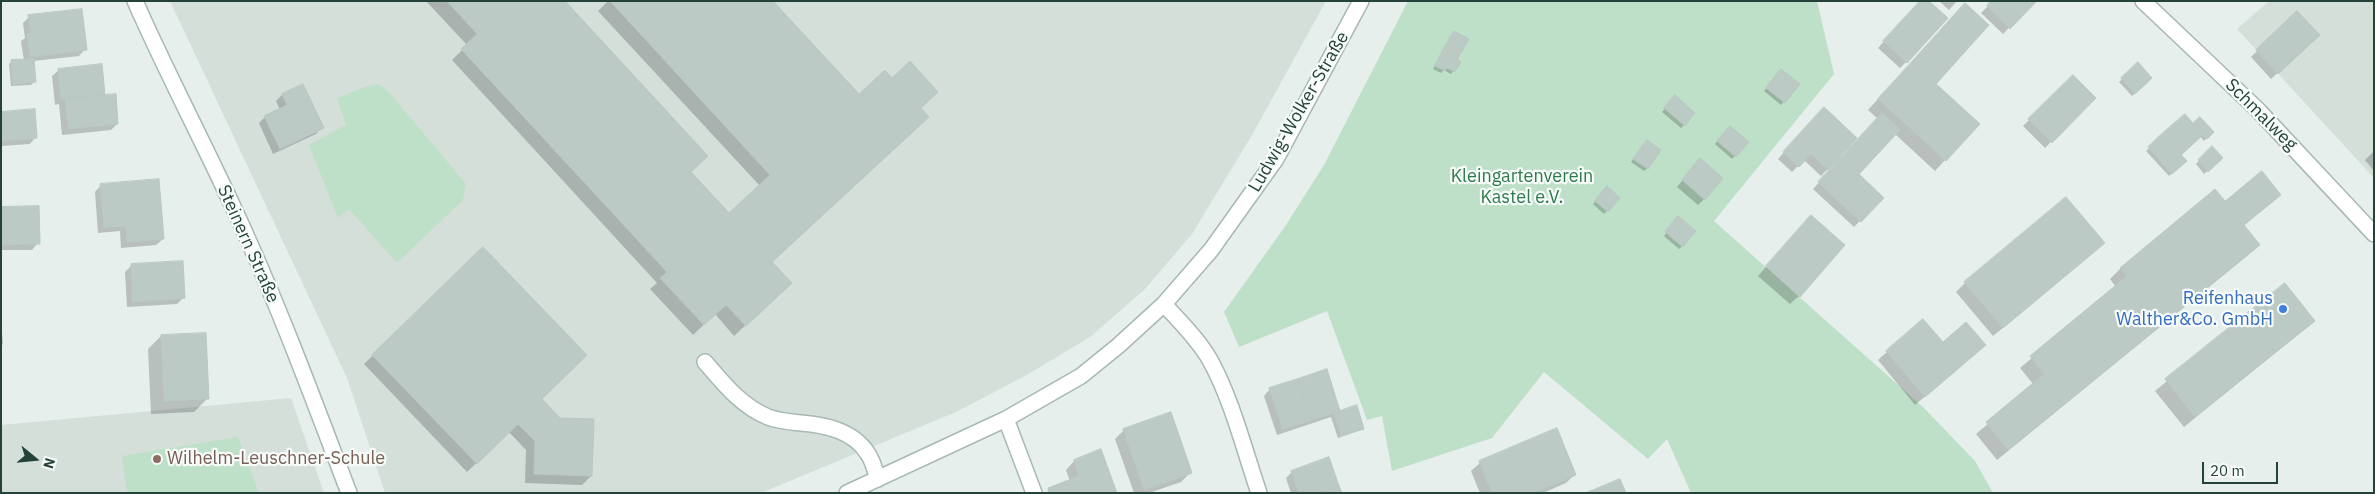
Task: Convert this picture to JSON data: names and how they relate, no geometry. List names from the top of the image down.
{
  "streets": {
    "street": ["Ludwig-Wolker-Straße", "Schmalweg", "Steinern Straße"]
  },
  "parks": ["Kleingartenverein Kastel e.V."],
  "places": ["Reifenhaus Walther&Co. GmbH", "Wilhelm-Leuschner-Schule"],
  "scale_bar": "20 m",
  "north": "right"
}
